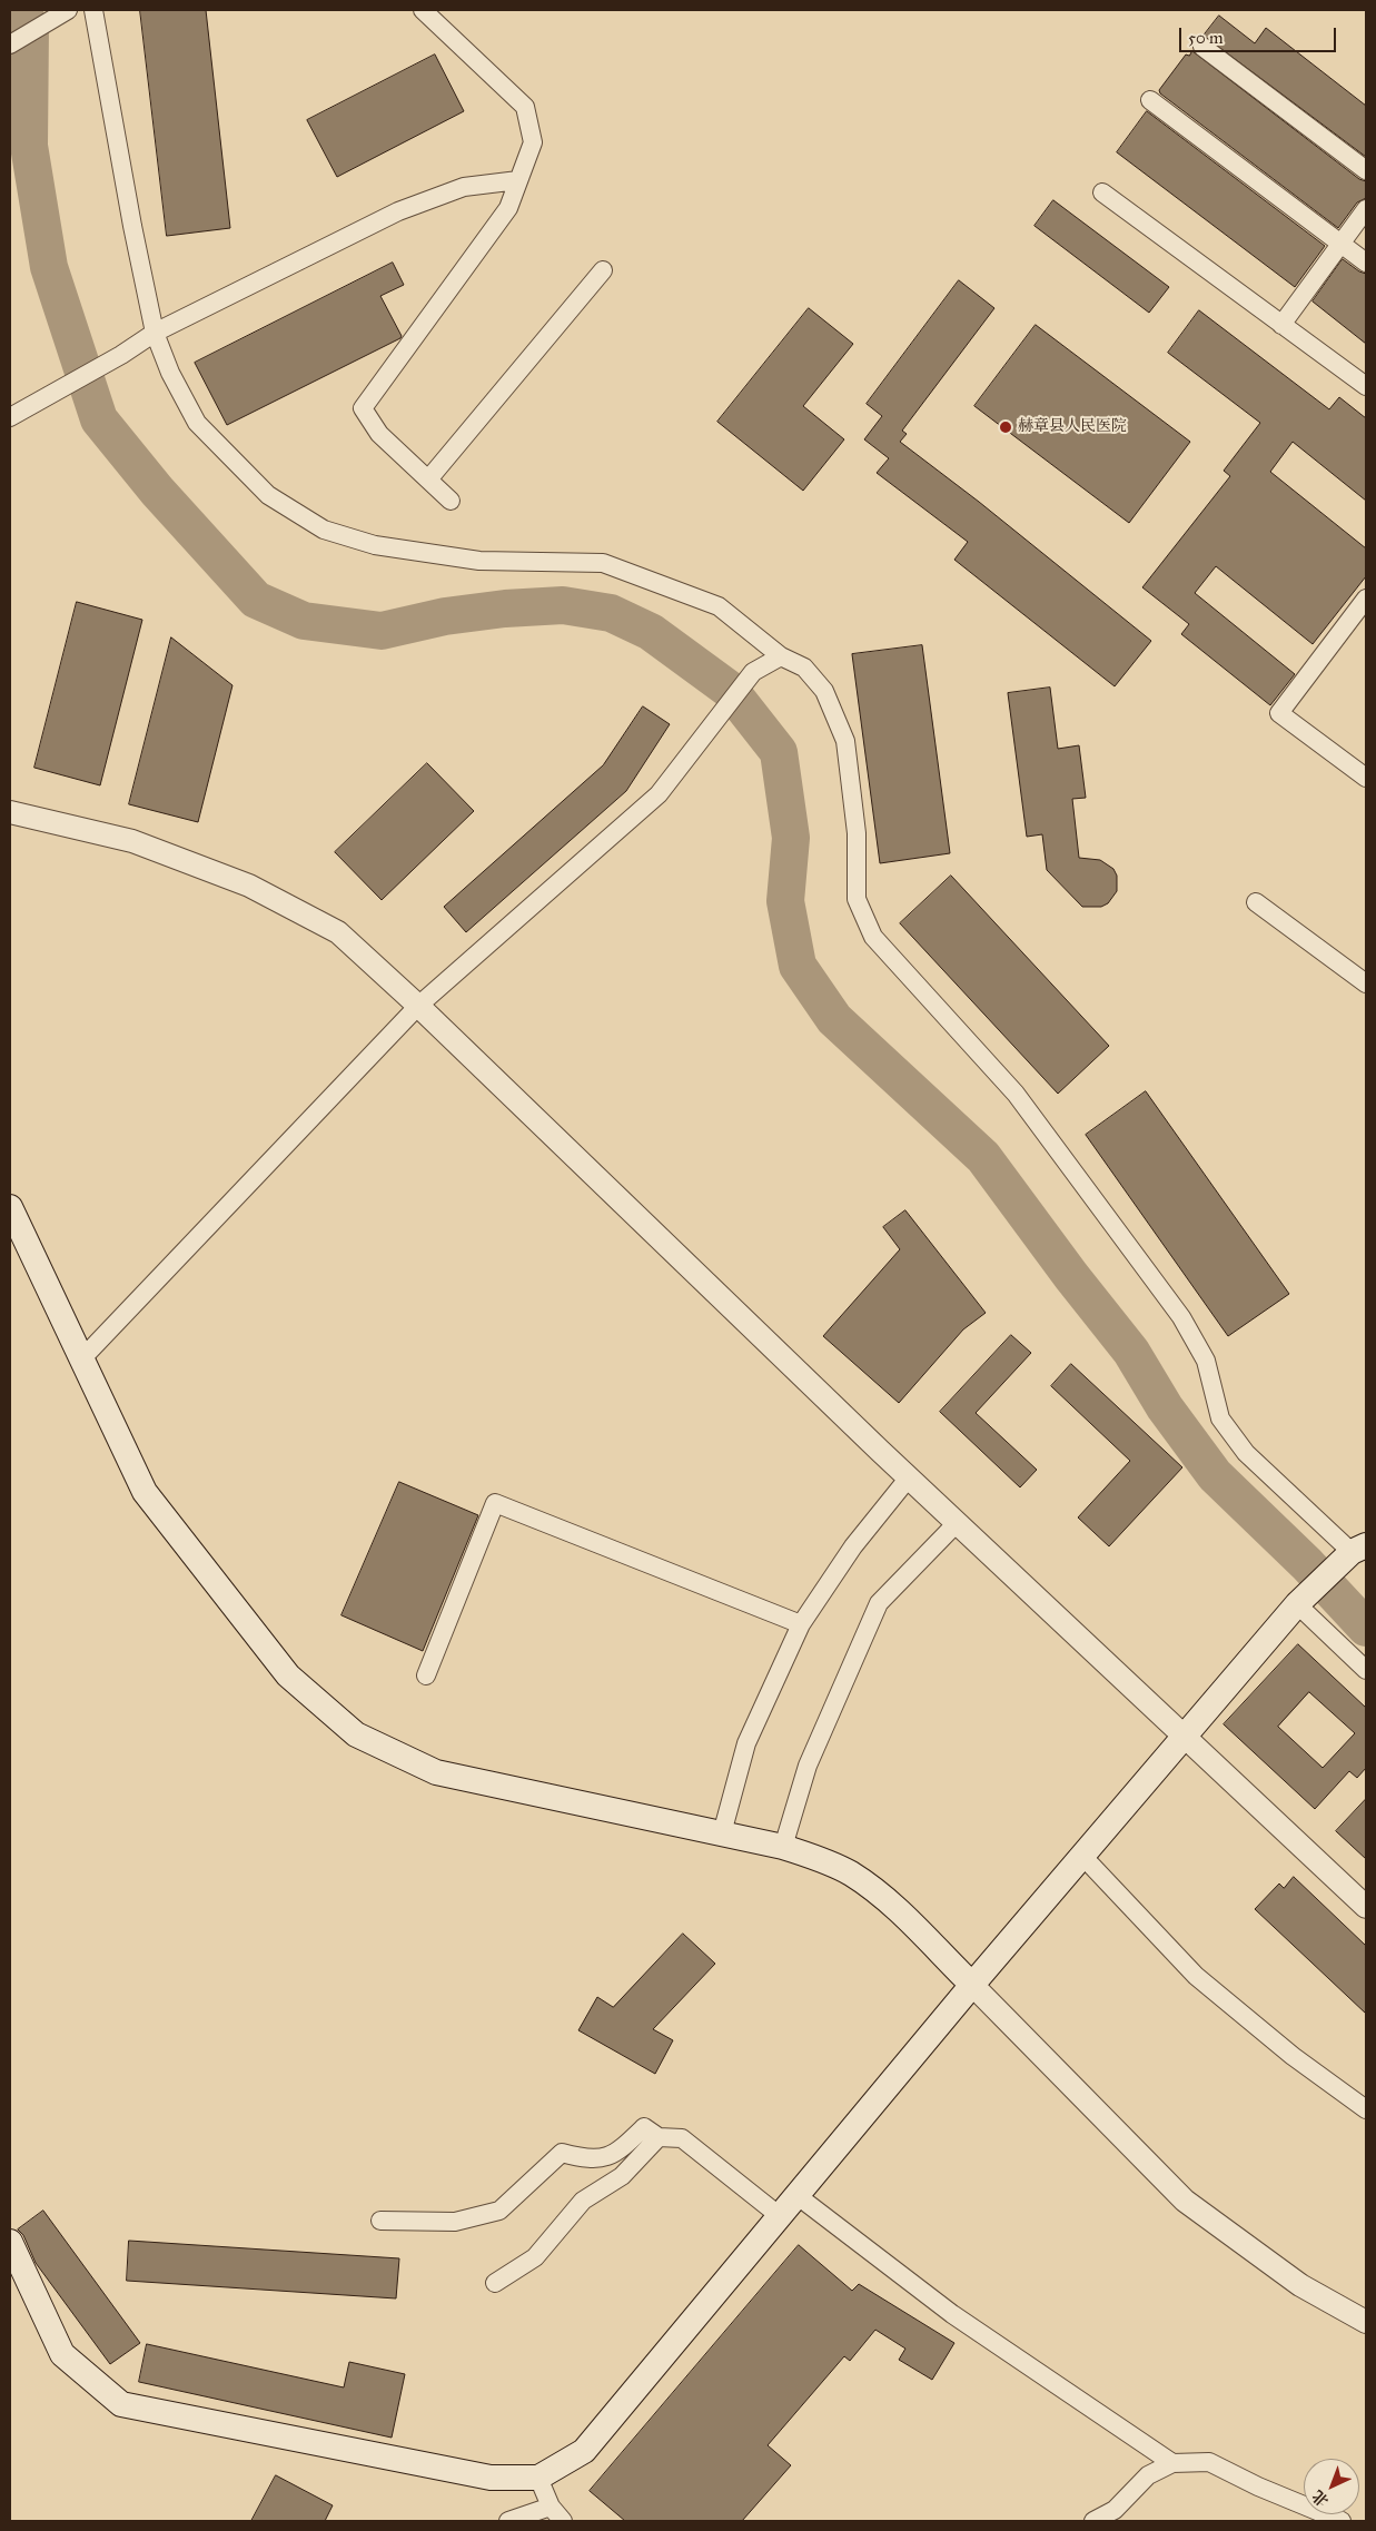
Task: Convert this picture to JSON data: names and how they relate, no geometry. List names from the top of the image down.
{
  "places": ["赫章县人民医院"],
  "scale_bar": "50 m",
  "north": "bottom left"
}
